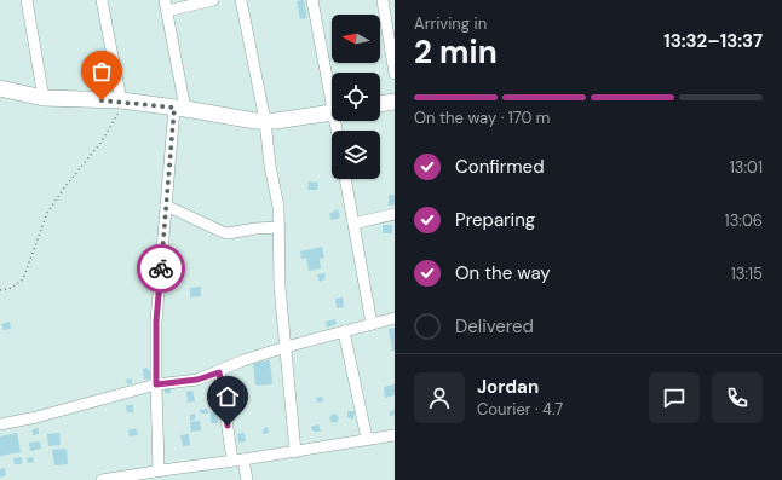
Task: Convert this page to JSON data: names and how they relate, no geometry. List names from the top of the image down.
{
  "north": "left",
  "page": {
    "heading": ["2 min", "Arriving in", "13:32–13:37"],
    "panel": ["Jordan", "Courier · 4.7"],
    "bar": "On the way · 170 m",
    "list": [
      ["Confirmed", "13:01"],
      ["Preparing", "13:06"],
      ["On the way", "13:15"],
      "Delivered"
    ]
  }
}
